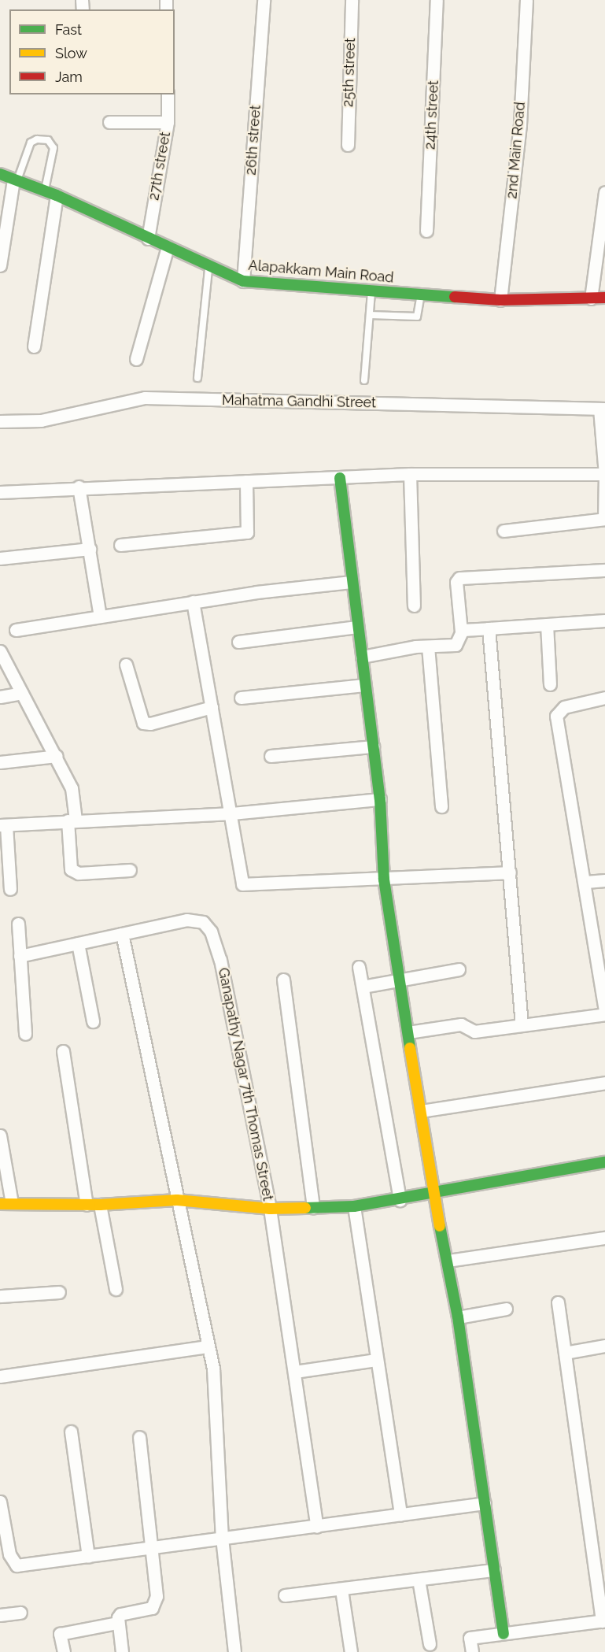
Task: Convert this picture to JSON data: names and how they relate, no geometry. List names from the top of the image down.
{
  "streets": {
    "street": [
      "25th street",
      "24th street",
      "26th street",
      "2nd Main Road",
      "27th street",
      "Alapakkam Main Road",
      "Mahatma Gandhi Street",
      "Ganapathy Nagar 7th Thomas Street"
    ]
  },
  "crossings": [
    ["26th street", "Alapakkam Main Road"],
    ["2nd Main Road", "Alapakkam Main Road"],
    ["27th street", "Alapakkam Main Road"]
  ],
  "legend": ["Fast", "Slow", "Jam"]
}
